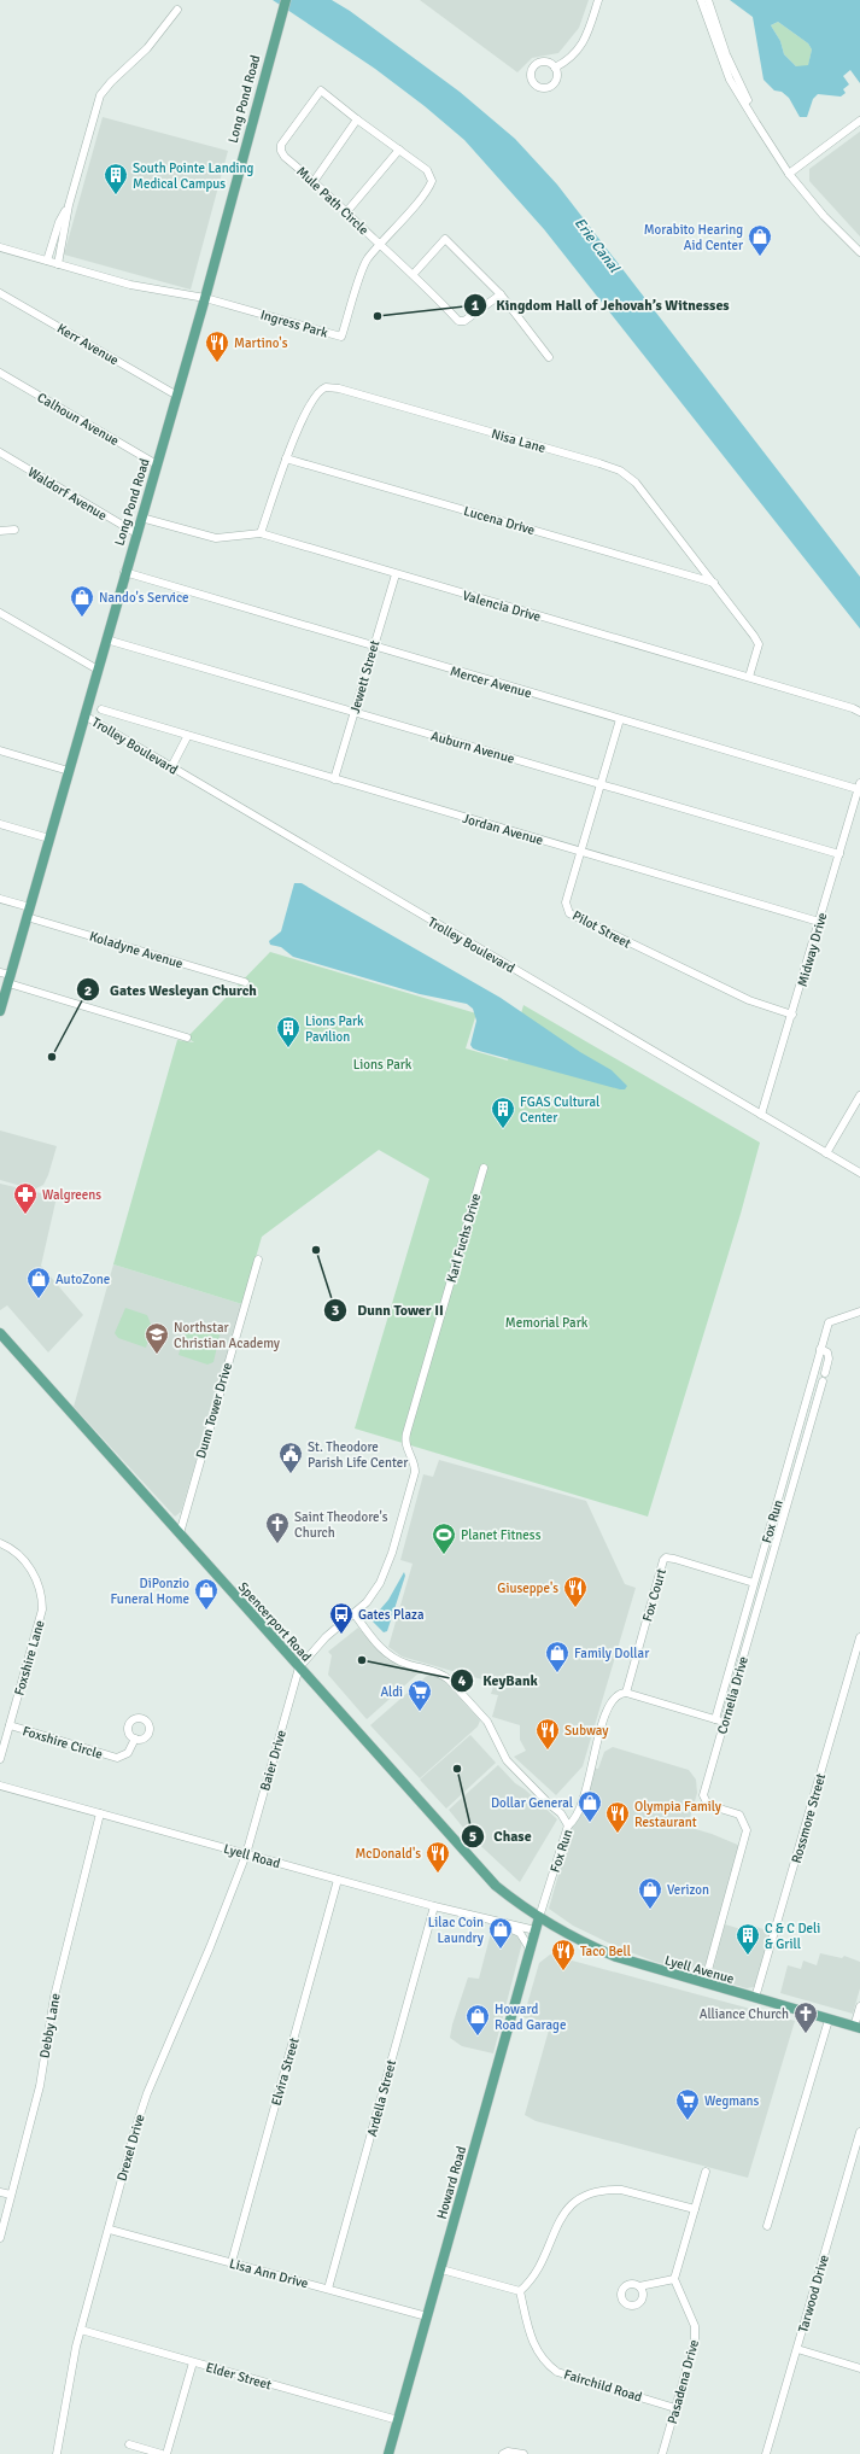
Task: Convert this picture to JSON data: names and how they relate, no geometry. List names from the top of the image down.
{
  "streets": {
    "main road": [
      "Long Pond Road",
      "Spencerport Road",
      "Lyell Avenue",
      "Howard Road"
    ],
    "street": [
      "Mule Path Circle",
      "Ingress Park",
      "Kerr Avenue",
      "Calhoun Avenue",
      "Nisa Lane",
      "Waldorf Avenue",
      "Lucena Drive",
      "Valencia Drive",
      "Jewett Street",
      "Mercer Avenue",
      "Trolley Boulevard",
      "Auburn Avenue",
      "Jordan Avenue",
      "Pilot Street",
      "Koladyne Avenue",
      "Midway Drive",
      "Karl Fuchs Drive",
      "Dunn Tower Drive",
      "Fox Run",
      "Fox Court",
      "Foxshire Lane",
      "Cornelia Drive",
      "Foxshire Circle",
      "Baier Drive",
      "Rossmore Street",
      "Lyell Road",
      "Debby Lane",
      "Elvira Street",
      "Ardella Street",
      "Drexel Drive",
      "Lisa Ann Drive",
      "Tarwood Drive",
      "Elder Street",
      "Pasadena Drive",
      "Fairchild Road"
    ]
  },
  "crossings": [
    ["Long Pond Road", "Ingress Park"],
    ["Long Pond Road", "Kerr Avenue"],
    ["Long Pond Road", "Calhoun Avenue"],
    ["Long Pond Road", "Waldorf Avenue"],
    ["Long Pond Road", "Valencia Drive"],
    ["Long Pond Road", "Mercer Avenue"],
    ["Long Pond Road", "Trolley Boulevard"],
    ["Long Pond Road", "Auburn Avenue"],
    ["Long Pond Road", "Koladyne Avenue"],
    ["Mule Path Circle", "Ingress Park"],
    ["Nisa Lane", "Lucena Drive"],
    ["Nisa Lane", "Valencia Drive"],
    ["Valencia Drive", "Jewett Street"],
    ["Jewett Street", "Mercer Avenue"],
    ["Jewett Street", "Auburn Avenue"],
    ["Jewett Street", "Jordan Avenue"],
    ["Mercer Avenue", "Pilot Street"],
    ["Mercer Avenue", "Midway Drive"],
    ["Trolley Boulevard", "Midway Drive"],
    ["Auburn Avenue", "Pilot Street"],
    ["Auburn Avenue", "Midway Drive"],
    ["Jordan Avenue", "Pilot Street"],
    ["Jordan Avenue", "Midway Drive"],
    ["Pilot Street", "Midway Drive"],
    ["Karl Fuchs Drive", "Spencerport Road"],
    ["Karl Fuchs Drive", "Baier Drive"],
    ["Dunn Tower Drive", "Spencerport Road"],
    ["Fox Run", "Fox Court"],
    ["Fox Run", "Spencerport Road"],
    ["Fox Run", "Lyell Avenue"],
    ["Fox Run", "Howard Road"],
    ["Spencerport Road", "Baier Drive"],
    ["Spencerport Road", "Lyell Avenue"],
    ["Spencerport Road", "Howard Road"],
    ["Foxshire Lane", "Foxshire Circle"],
    ["Cornelia Drive", "Lyell Avenue"],
    ["Baier Drive", "Lyell Road"],
    ["Baier Drive", "Drexel Drive"],
    ["Rossmore Street", "Lyell Avenue"],
    ["Lyell Road", "Debby Lane"],
    ["Lyell Road", "Elvira Street"],
    ["Lyell Road", "Ardella Street"],
    ["Lyell Road", "Drexel Drive"],
    ["Lyell Road", "Howard Road"],
    ["Lyell Avenue", "Howard Road"],
    ["Elvira Street", "Lisa Ann Drive"],
    ["Ardella Street", "Lisa Ann Drive"],
    ["Drexel Drive", "Lisa Ann Drive"],
    ["Drexel Drive", "Elder Street"],
    ["Howard Road", "Lisa Ann Drive"],
    ["Howard Road", "Elder Street"],
    ["Pasadena Drive", "Fairchild Road"]
  ],
  "water": ["Erie Canal"],
  "parks": ["Lions Park", "Memorial Park"],
  "places": {
    "building": [
      "South Pointe Landing Medical Campus",
      "Lions Park Pavilion",
      "FGAS Cultural Center",
      "C & C Deli & Grill"
    ],
    "shop": [
      "Morabito Hearing Aid Center",
      "Nando's Service",
      "AutoZone",
      "DiPonzio Funeral Home",
      "Family Dollar",
      "Dollar General",
      "Verizon",
      "Lilac Coin Laundry",
      "Howard Road Garage"
    ],
    "other": [
      "Kingdom Hall of Jehovah’s Witnesses",
      "Gates Wesleyan Church",
      "Dunn Tower II",
      "KeyBank",
      "Chase"
    ],
    "restaurant": [
      "Martino's",
      "Giuseppe's",
      "Subway",
      "Olympia Family Restaurant",
      "McDonald's",
      "Taco Bell"
    ],
    "pharmacy": ["Walgreens"],
    "school or university": ["Northstar Christian Academy"],
    "public building": ["St. Theodore Parish Life Center"],
    "church": ["Saint Theodore's Church", "Alliance Church"],
    "sports": ["Planet Fitness"],
    "bus stop": ["Gates Plaza"],
    "supermarket": ["Aldi", "Wegmans"]
  }
}
